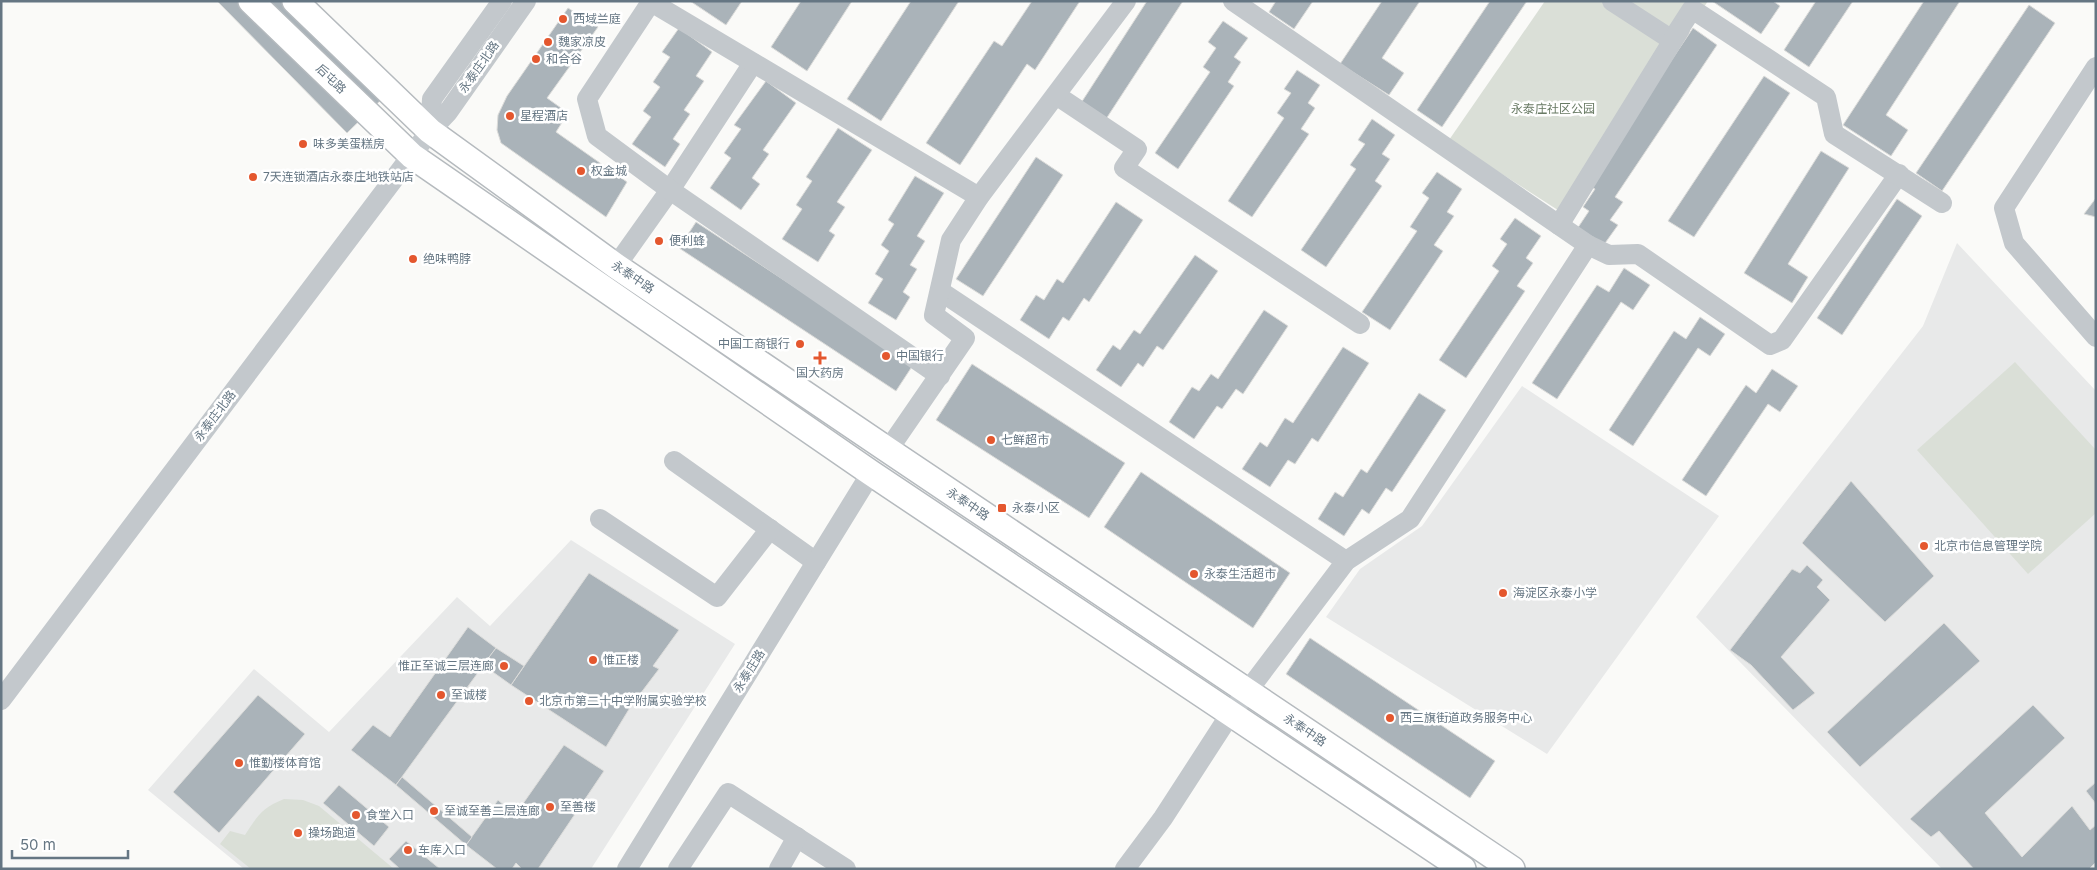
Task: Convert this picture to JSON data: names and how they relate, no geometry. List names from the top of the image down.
{
  "streets": {
    "main road": ["后屯路", "永泰中路"],
    "street": ["永泰庄北路", "永泰庄路"]
  },
  "crossings": [
    ["永泰庄北路", "后屯路"],
    ["永泰庄北路", "永泰中路"],
    ["后屯路", "永泰中路"],
    ["永泰中路", "永泰庄路"]
  ],
  "parks": ["永泰庄社区公园"],
  "places": {
    "other": [
      "西域兰庭",
      "魏家凉皮",
      "和合谷",
      "星程酒店",
      "味多美蛋糕房",
      "权金城",
      "7天连锁酒店永泰庄地铁站店",
      "便利蜂",
      "绝味鸭脖",
      "中国工商银行",
      "中国银行",
      "七鲜超市",
      "北京市信息管理学院",
      "永泰生活超市",
      "海淀区永泰小学",
      "惟正楼",
      "惟正至诚三层连廊",
      "至诚楼",
      "北京市第二十中学附属实验学校",
      "西三旗街道政务服务中心",
      "惟勤楼体育馆",
      "至善楼",
      "至诚至善二层连廊",
      "食堂入口",
      "操场跑道",
      "车库入口"
    ],
    "health": ["国大药房"],
    "transit": ["永泰小区"]
  },
  "scale_bar": "50 m"
}
